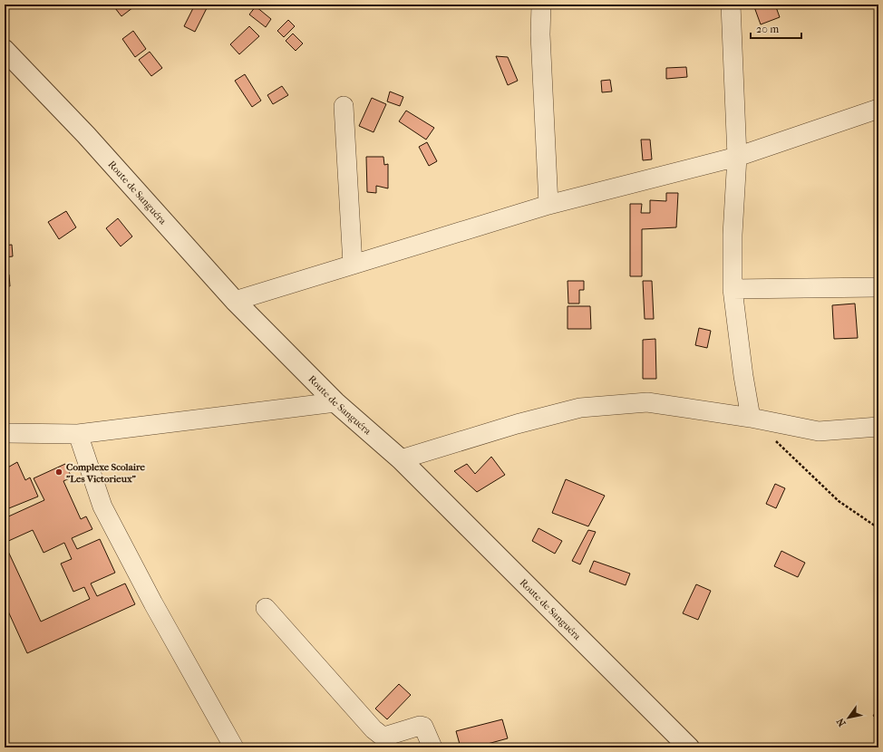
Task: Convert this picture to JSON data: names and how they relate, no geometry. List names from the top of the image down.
{
  "streets": {
    "street": ["Route de Sanguéra"]
  },
  "places": ["Complexe Scolaire \"Les Victorieux\""],
  "scale_bar": "20 m",
  "north": "bottom left"
}
